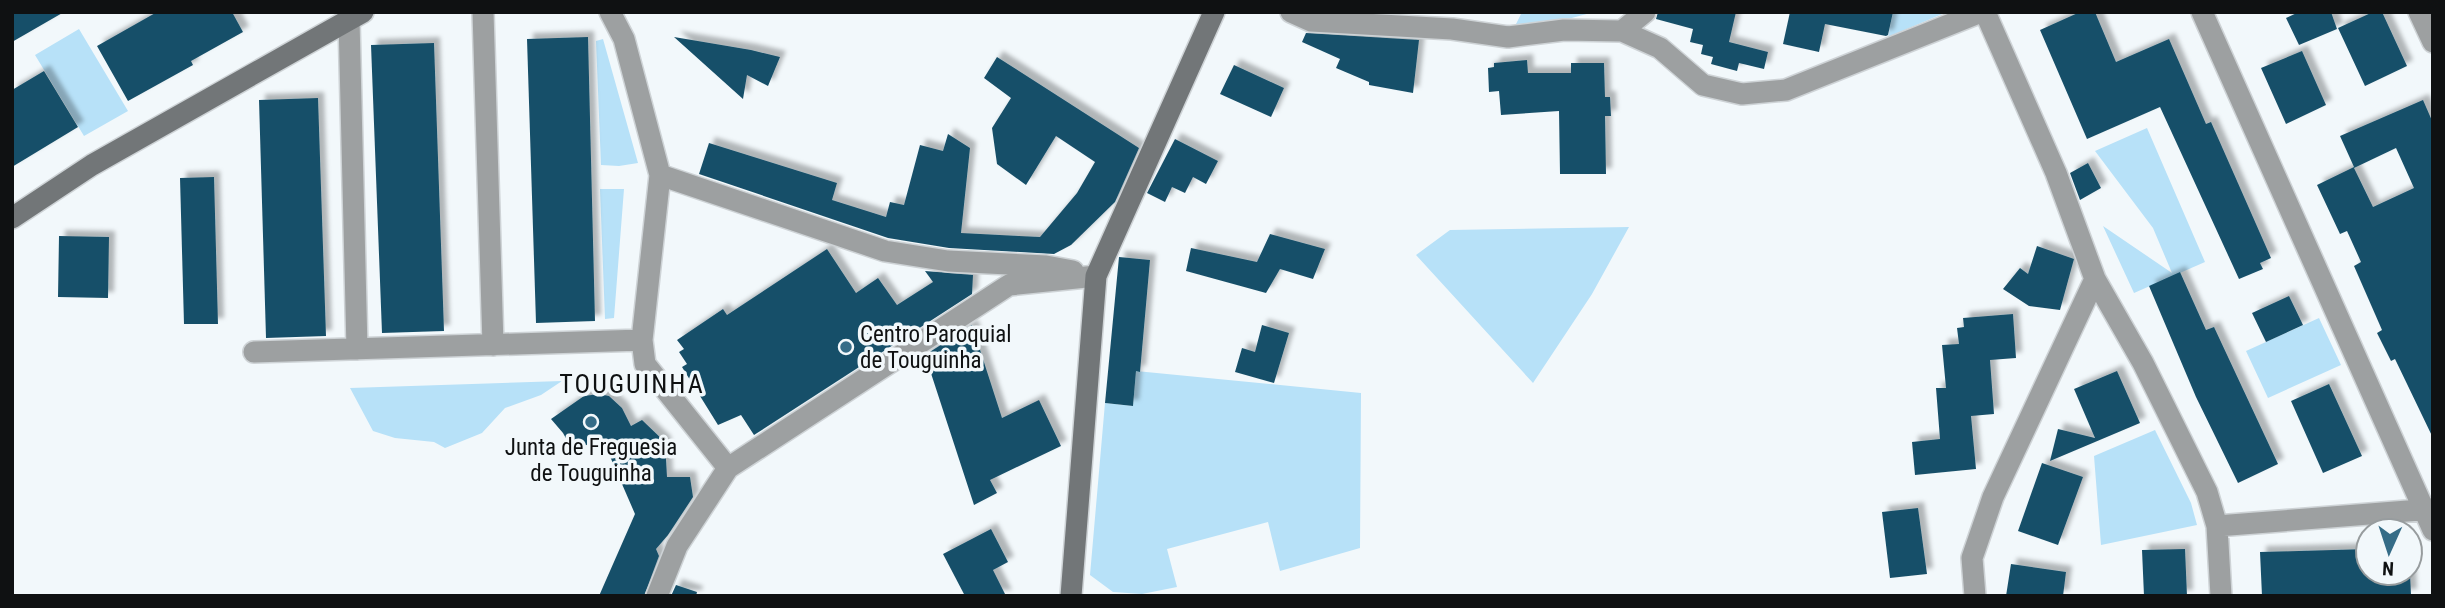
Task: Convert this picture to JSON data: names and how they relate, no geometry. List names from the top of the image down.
{
  "districts": ["TOUGUINHA"],
  "places": ["Centro Paroquial de Touguinha", "Junta de Freguesia de Touguinha"],
  "north": "bottom"
}
